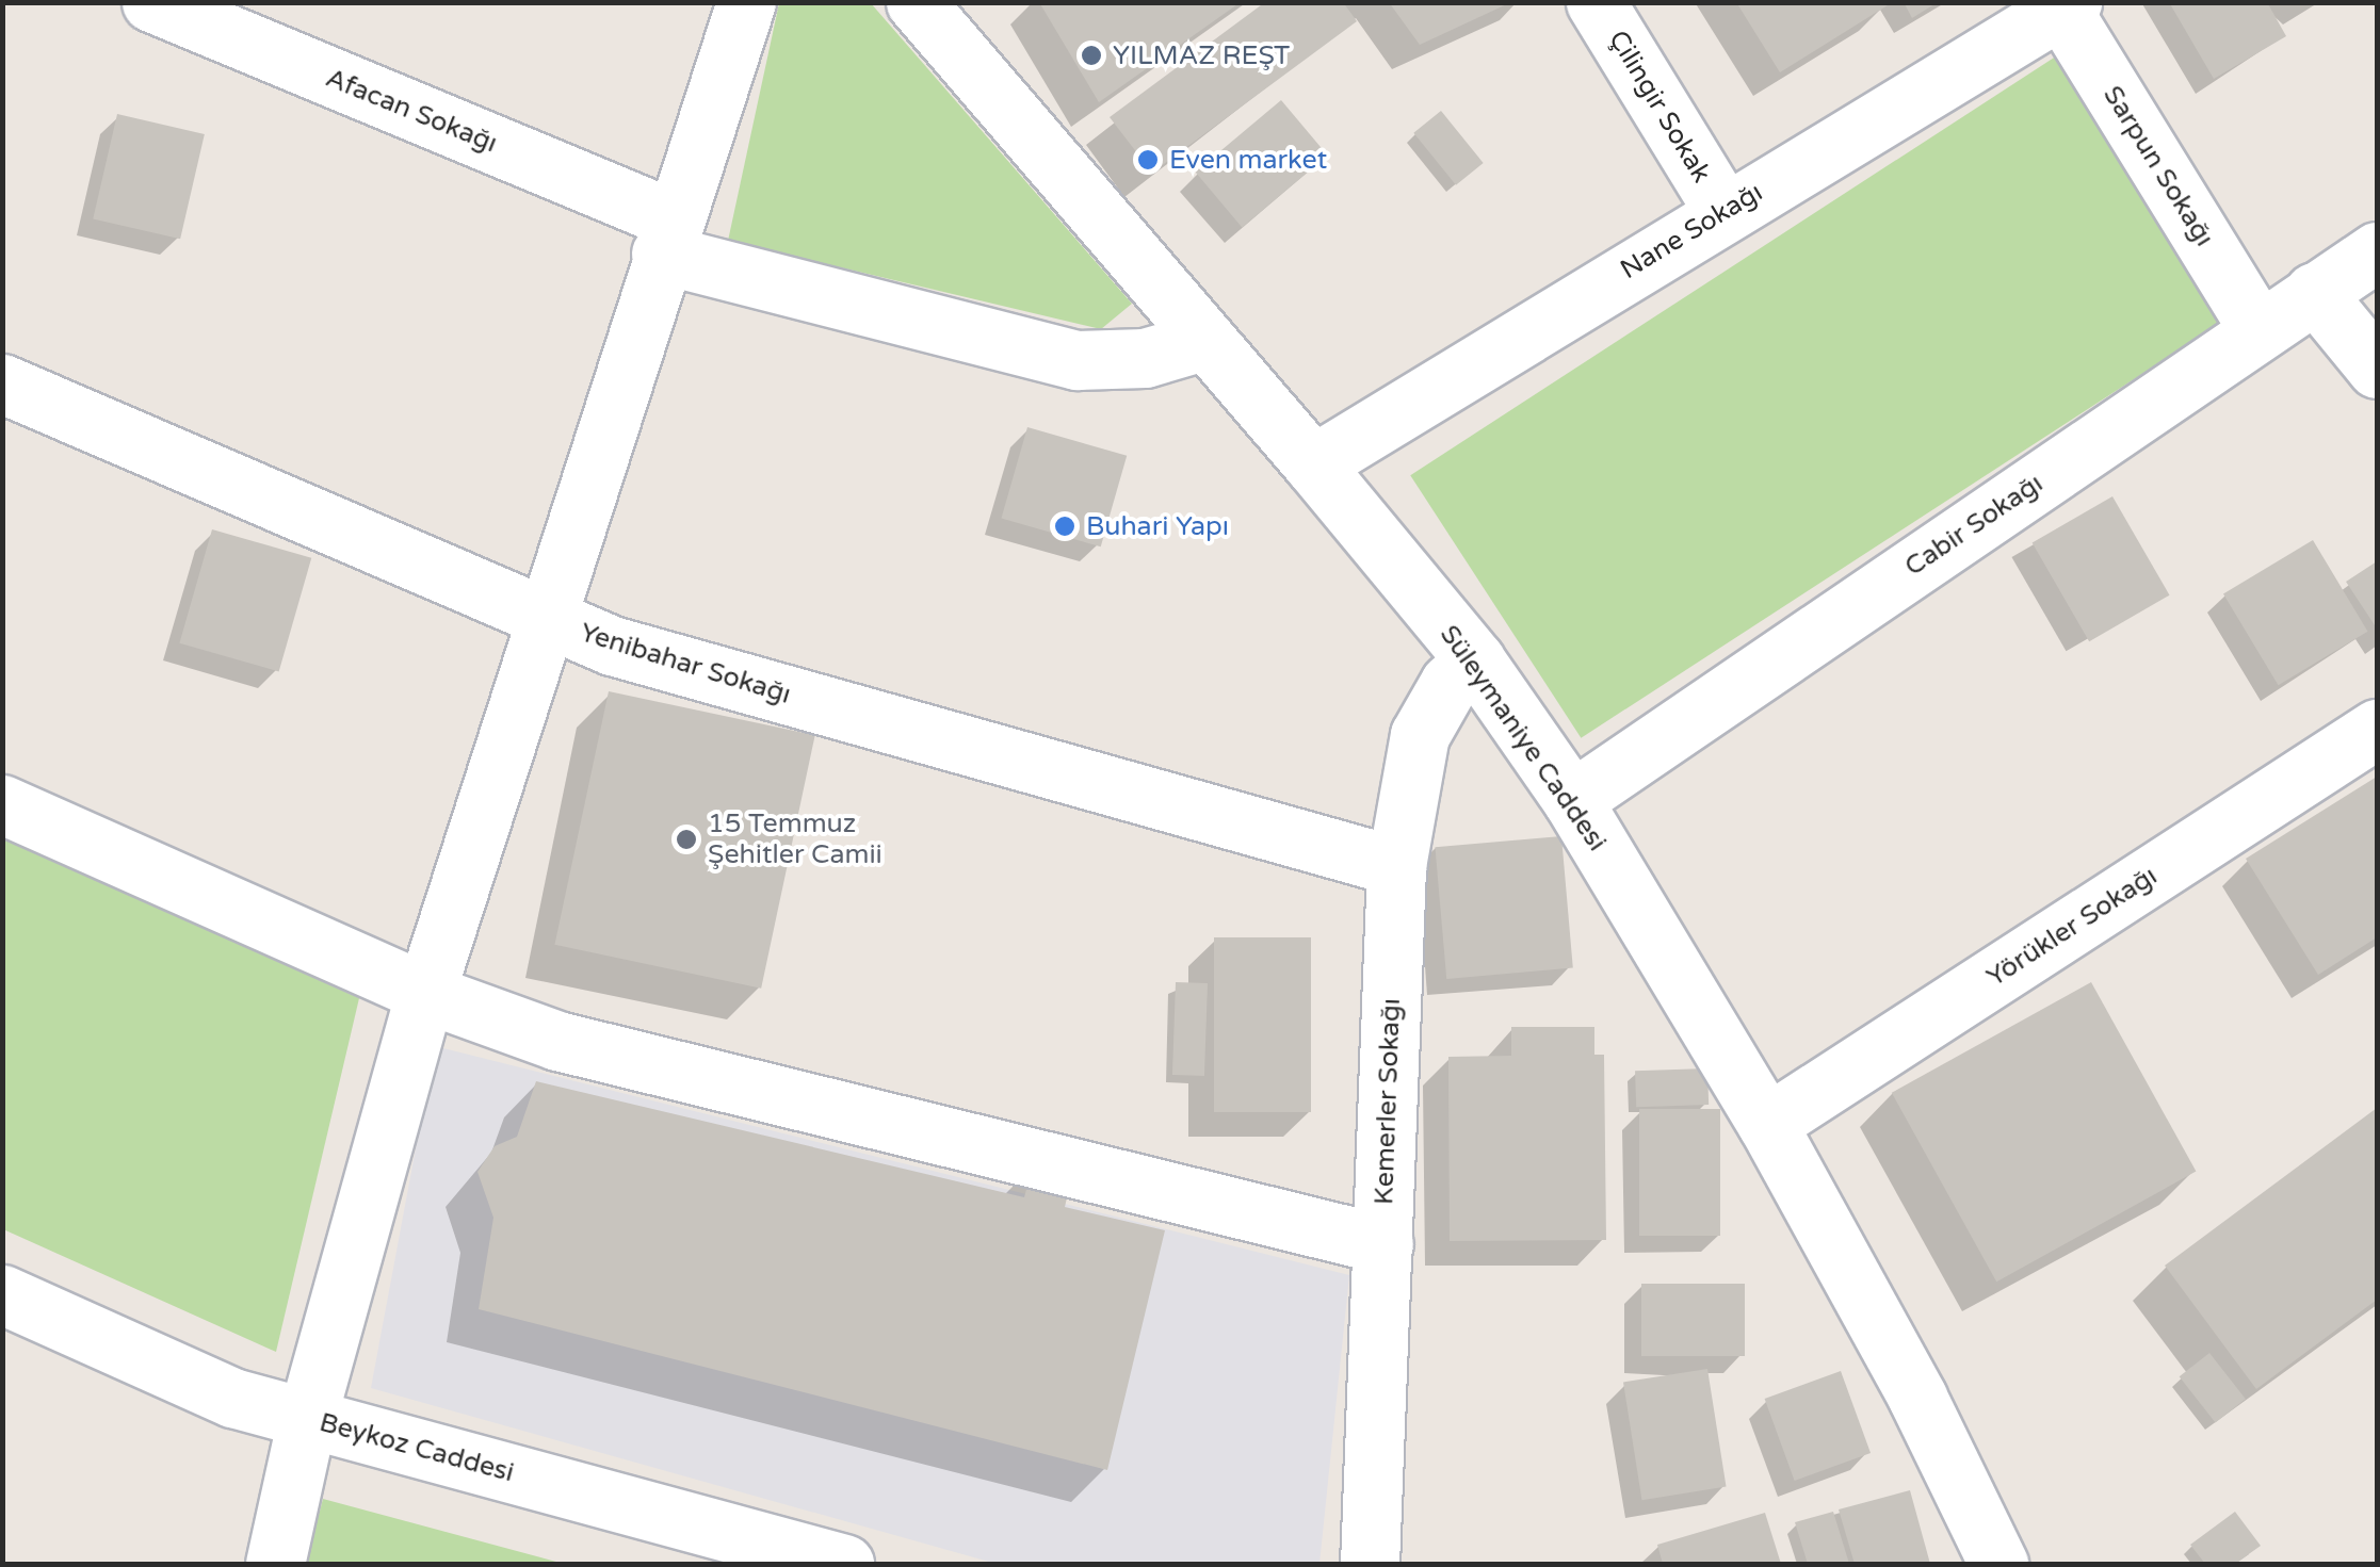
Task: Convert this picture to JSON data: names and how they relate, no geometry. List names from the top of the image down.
{
  "streets": {
    "street": [
      "Çilingir Sokak",
      "Afacan Sokağı",
      "Sarpun Sokağı",
      "Nane Sokağı",
      "Cabir Sokağı",
      "Yenibahar Sokağı",
      "Süleymaniye Caddesi",
      "Yörükler Sokağı",
      "Kemerler Sokağı",
      "Beykoz Caddesi"
    ]
  },
  "crossings": [
    ["Çilingir Sokak", "Nane Sokağı"],
    ["Afacan Sokağı", "Süleymaniye Caddesi"],
    ["Sarpun Sokağı", "Nane Sokağı"],
    ["Sarpun Sokağı", "Cabir Sokağı"],
    ["Nane Sokağı", "Süleymaniye Caddesi"],
    ["Cabir Sokağı", "Süleymaniye Caddesi"],
    ["Yenibahar Sokağı", "Kemerler Sokağı"],
    ["Süleymaniye Caddesi", "Yörükler Sokağı"],
    ["Süleymaniye Caddesi", "Kemerler Sokağı"]
  ],
  "places": [
    "YILMAZ REŞT",
    "Even market",
    "Buhari Yapı",
    "15 Temmuz Şehitler Camii"
  ]
}
